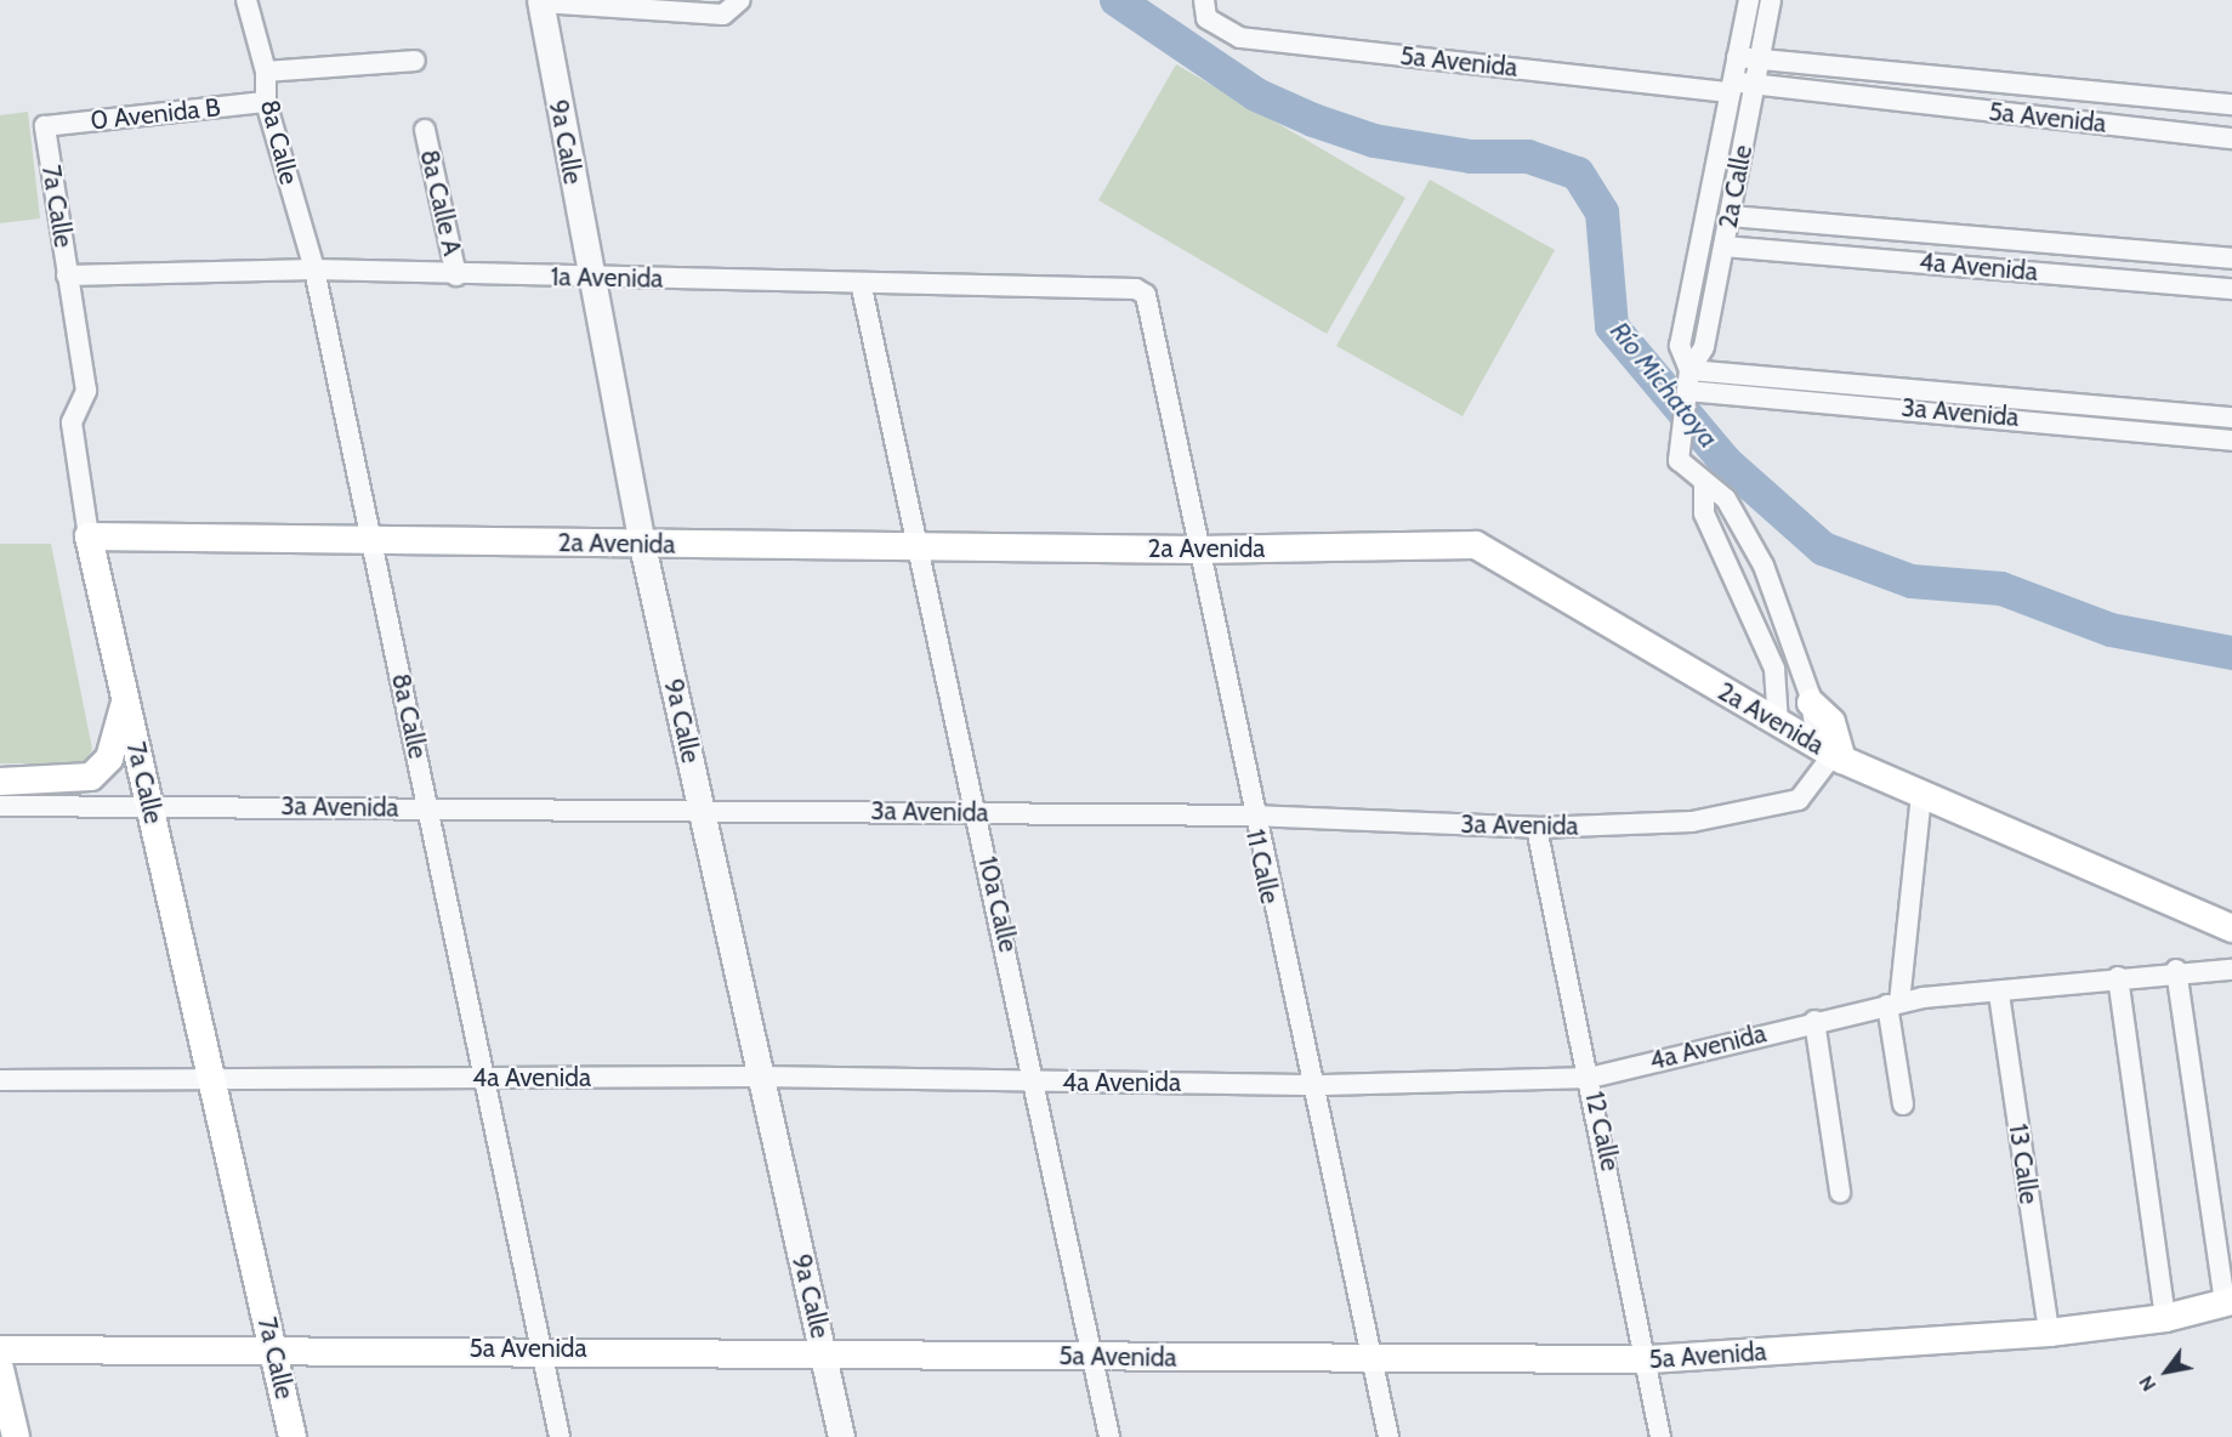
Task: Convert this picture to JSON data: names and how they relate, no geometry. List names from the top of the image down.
{
  "streets": {
    "main road": ["5a Avenida", "7a Calle", "2a Avenida"],
    "street": [
      "0 Avenida B",
      "8a Calle",
      "9a Calle",
      "2a Calle",
      "8a Calle A",
      "4a Avenida",
      "1a Avenida",
      "3a Avenida",
      "11 Calle",
      "10a Calle",
      "12 Calle",
      "13 Calle"
    ]
  },
  "crossings": [
    ["5a Avenida", "8a Calle"],
    ["5a Avenida", "9a Calle"],
    ["5a Avenida", "2a Calle"],
    ["5a Avenida", "7a Calle"],
    ["5a Avenida", "11 Calle"],
    ["5a Avenida", "10a Calle"],
    ["5a Avenida", "12 Calle"],
    ["5a Avenida", "13 Calle"],
    ["0 Avenida B", "8a Calle"],
    ["0 Avenida B", "7a Calle"],
    ["8a Calle", "4a Avenida"],
    ["8a Calle", "1a Avenida"],
    ["8a Calle", "3a Avenida"],
    ["8a Calle", "2a Avenida"],
    ["9a Calle", "4a Avenida"],
    ["9a Calle", "1a Avenida"],
    ["9a Calle", "3a Avenida"],
    ["9a Calle", "2a Avenida"],
    ["2a Calle", "4a Avenida"],
    ["2a Calle", "3a Avenida"],
    ["8a Calle A", "1a Avenida"],
    ["7a Calle", "4a Avenida"],
    ["7a Calle", "1a Avenida"],
    ["7a Calle", "3a Avenida"],
    ["7a Calle", "2a Avenida"],
    ["4a Avenida", "11 Calle"],
    ["4a Avenida", "10a Calle"],
    ["4a Avenida", "12 Calle"],
    ["4a Avenida", "13 Calle"],
    ["1a Avenida", "11 Calle"],
    ["1a Avenida", "10a Calle"],
    ["3a Avenida", "2a Avenida"],
    ["3a Avenida", "11 Calle"],
    ["3a Avenida", "10a Calle"],
    ["3a Avenida", "12 Calle"],
    ["2a Avenida", "11 Calle"],
    ["2a Avenida", "10a Calle"]
  ],
  "water": ["Río Michatoya"],
  "north": "bottom left"
}
